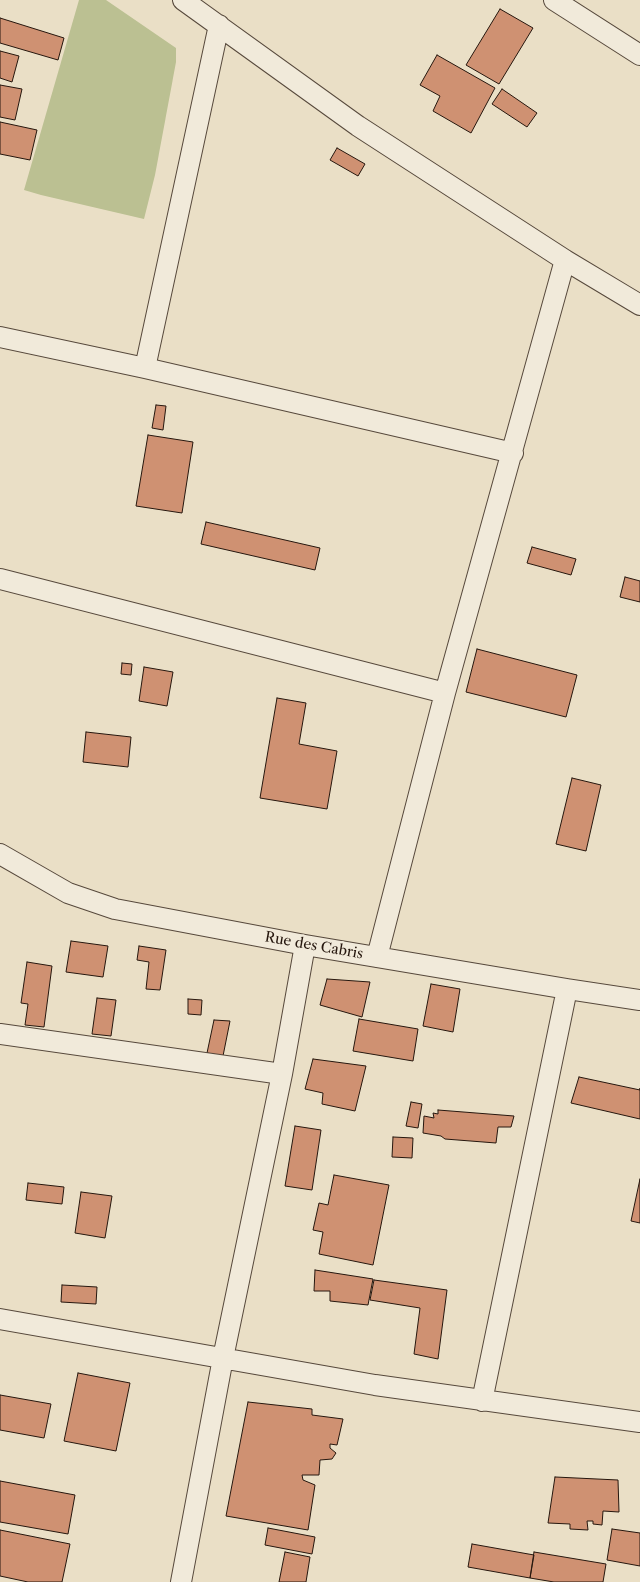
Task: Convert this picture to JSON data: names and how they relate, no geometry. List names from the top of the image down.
{
  "streets": {
    "street": ["Rue des Cabris"]
  }
}
